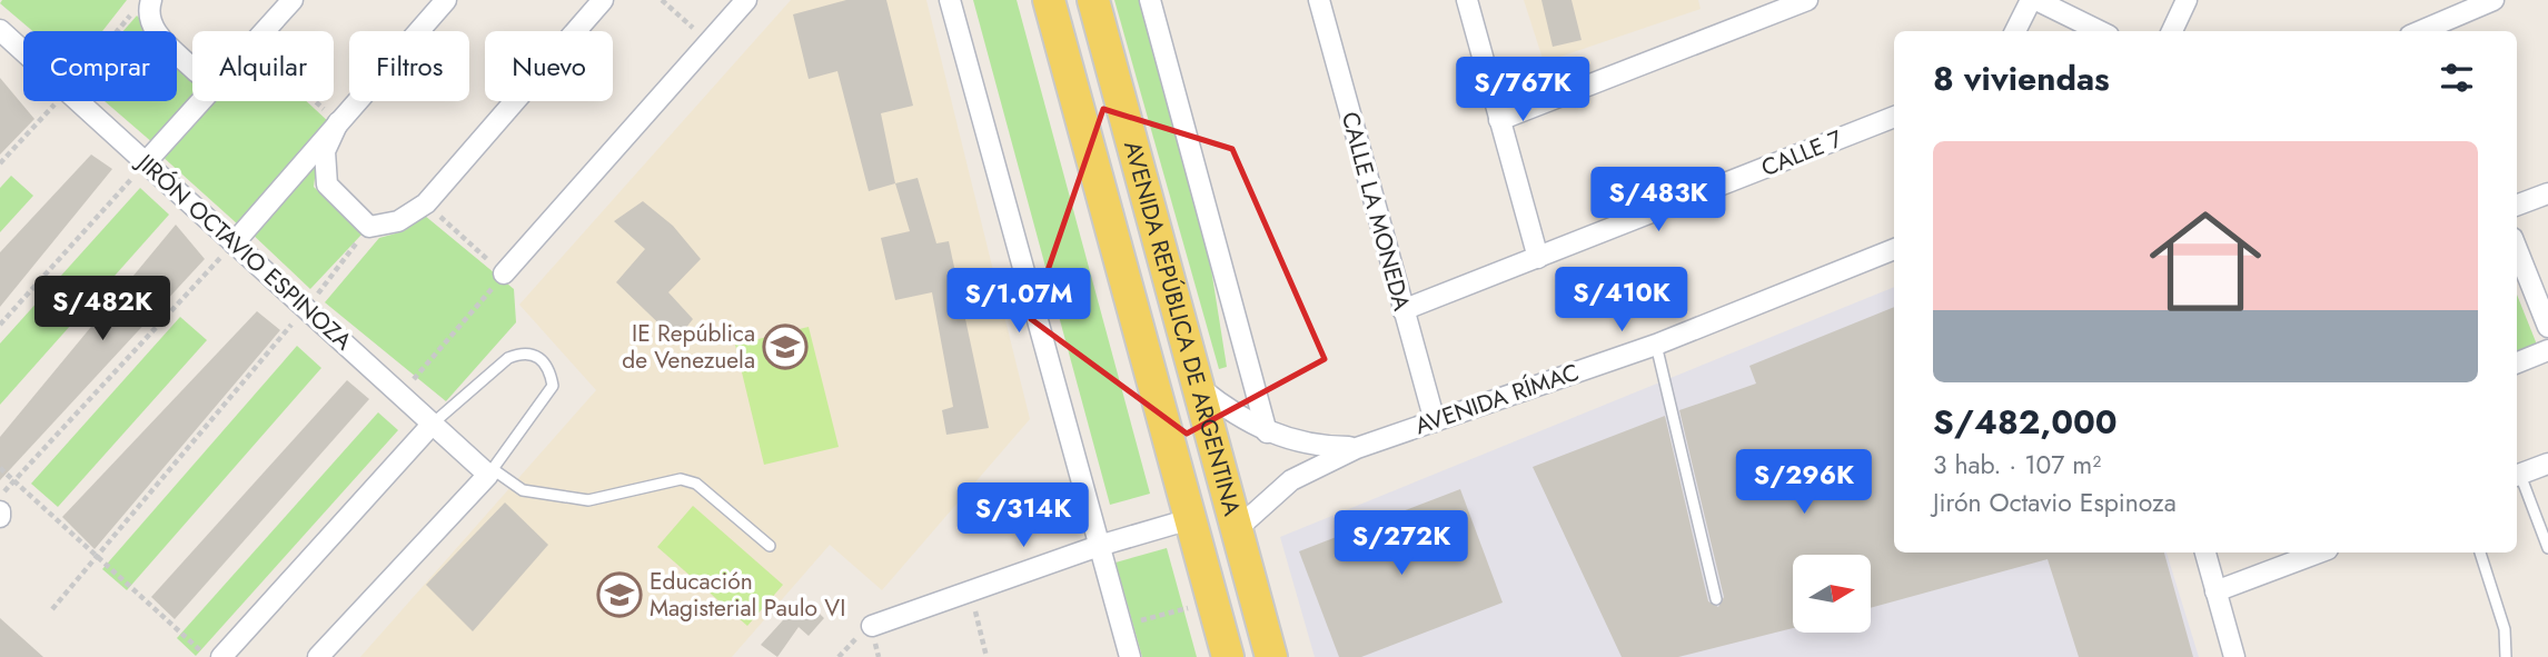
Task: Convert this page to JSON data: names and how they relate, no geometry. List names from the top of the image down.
{
  "streets": {
    "main road": ["AVENIDA REPÚBLICA DE ARGENTINA"],
    "street": [
      "CALLE 7",
      "CALLE LA MONEDA",
      "JIRÓN OCTAVIO ESPINOZA",
      "AVENIDA RÍMAC"
    ]
  },
  "crossings": [
    ["CALLE 7", "CALLE LA MONEDA"],
    ["CALLE LA MONEDA", "AVENIDA RÍMAC"],
    ["AVENIDA REPÚBLICA DE ARGENTINA", "AVENIDA RÍMAC"]
  ],
  "places": {
    "school or university": ["IE República de Venezuela", "Educación Magisterial Paulo VI"]
  },
  "north": "right",
  "page": {
    "chip": [
      "Comprar",
      "Alquilar",
      "Filtros",
      "Nuevo"
    ],
    "heading": "8 viviendas",
    "price": [
      "S/767K",
      "S/483K",
      "S/410K",
      "S/1.07M",
      "S/482K",
      "S/296K",
      "S/314K",
      "S/272K"
    ],
    "list": [
      {
        "name": "S/482,000",
        "note": "3 hab. · 107 m² · Jirón Octavio Espinoza"
      }
    ]
  }
}
